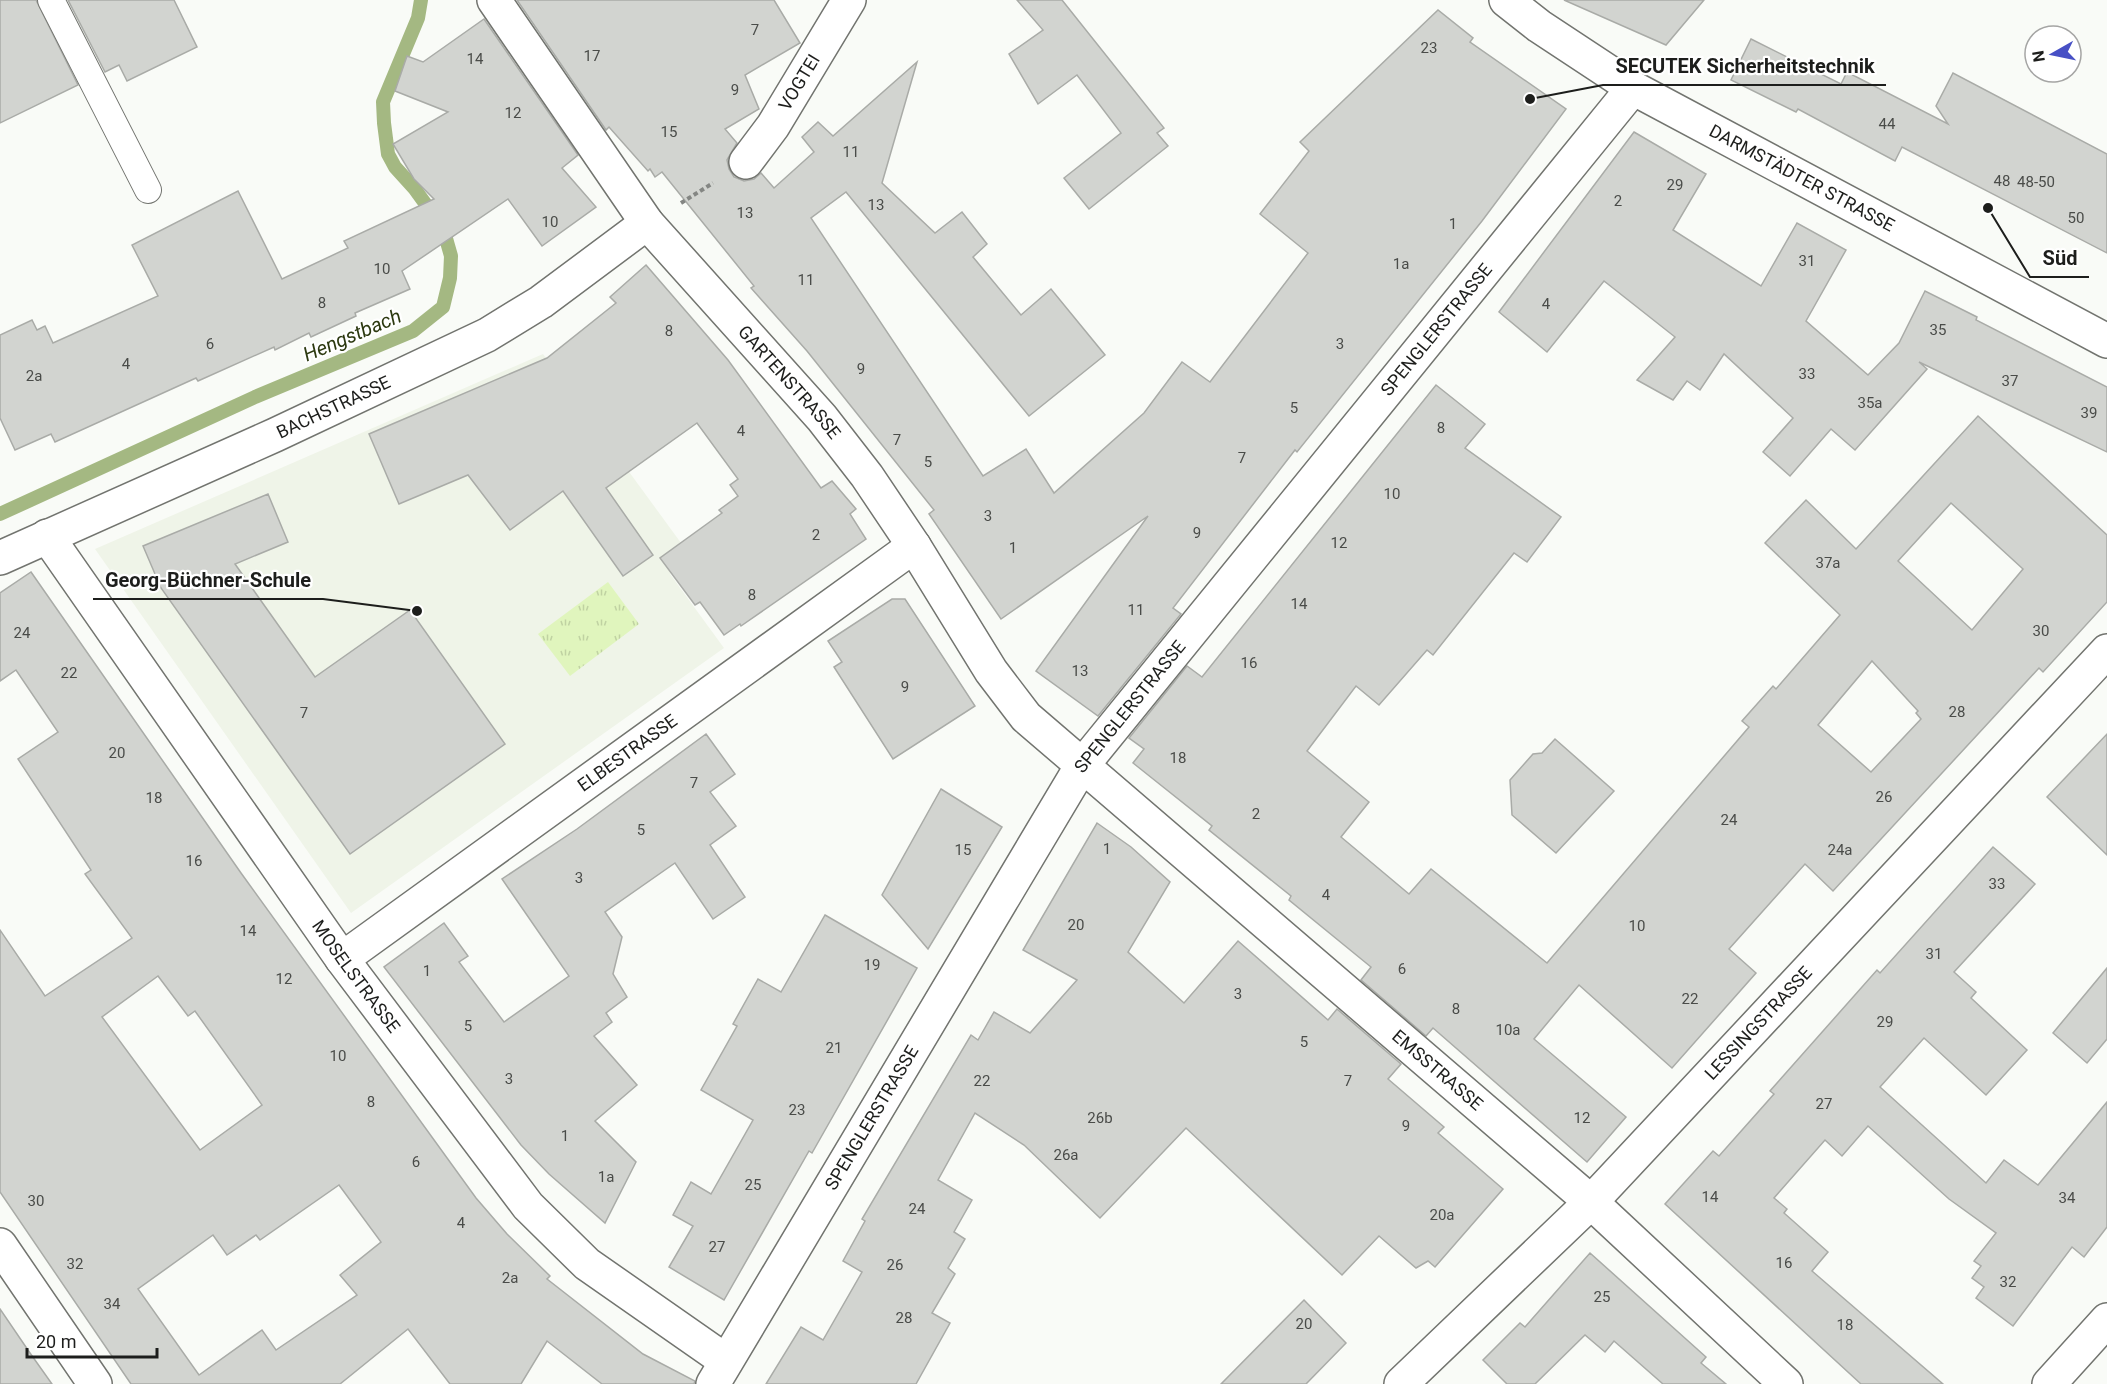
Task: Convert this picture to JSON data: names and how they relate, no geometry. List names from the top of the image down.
{
  "streets": {
    "street": [
      "VOGTEI",
      "DARMSTÄDTER STRASSE",
      "SPENGLERSTRASSE",
      "GARTENSTRASSE",
      "BACHSTRASSE",
      "ELBESTRASSE",
      "MOSELSTRASSE",
      "LESSINGSTRASSE",
      "EMSSTRASSE"
    ]
  },
  "crossings": [
    ["DARMSTÄDTER STRASSE", "SPENGLERSTRASSE"],
    ["SPENGLERSTRASSE", "GARTENSTRASSE"],
    ["SPENGLERSTRASSE", "MOSELSTRASSE"],
    ["SPENGLERSTRASSE", "EMSSTRASSE"],
    ["GARTENSTRASSE", "BACHSTRASSE"],
    ["GARTENSTRASSE", "ELBESTRASSE"],
    ["GARTENSTRASSE", "EMSSTRASSE"],
    ["BACHSTRASSE", "MOSELSTRASSE"],
    ["ELBESTRASSE", "MOSELSTRASSE"],
    ["LESSINGSTRASSE", "EMSSTRASSE"]
  ],
  "water": ["Hengstbach"],
  "places": ["SECUTEK Sicherheitstechnik", "Süd", "Georg-Büchner-Schule"],
  "house_numbers": [
    "7",
    "23",
    "17",
    "14",
    "9",
    "12",
    "44",
    "15",
    "11",
    "48",
    "48-50",
    "29",
    "2",
    "13",
    "13",
    "50",
    "10",
    "1",
    "31",
    "1a",
    "10",
    "11",
    "8",
    "4",
    "35",
    "8",
    "6",
    "3",
    "4",
    "9",
    "33",
    "2a",
    "37",
    "35a",
    "5",
    "39",
    "8",
    "4",
    "7",
    "7",
    "5",
    "10",
    "3",
    "9",
    "2",
    "12",
    "1",
    "37a",
    "8",
    "14",
    "11",
    "30",
    "24",
    "16",
    "13",
    "22",
    "9",
    "28",
    "7",
    "20",
    "18",
    "7",
    "26",
    "18",
    "2",
    "24",
    "5",
    "1",
    "15",
    "24a",
    "16",
    "3",
    "33",
    "4",
    "20",
    "10",
    "14",
    "31",
    "19",
    "6",
    "1",
    "12",
    "3",
    "22",
    "8",
    "29",
    "5",
    "10a",
    "5",
    "21",
    "10",
    "3",
    "22",
    "7",
    "8",
    "27",
    "23",
    "26b",
    "12",
    "9",
    "1",
    "26a",
    "6",
    "1a",
    "25",
    "14",
    "34",
    "30",
    "24",
    "20a",
    "4",
    "27",
    "16",
    "32",
    "26",
    "2a",
    "32",
    "25",
    "34",
    "28",
    "20",
    "18"
  ],
  "scale_bar": "20 m",
  "north": "left"
}
